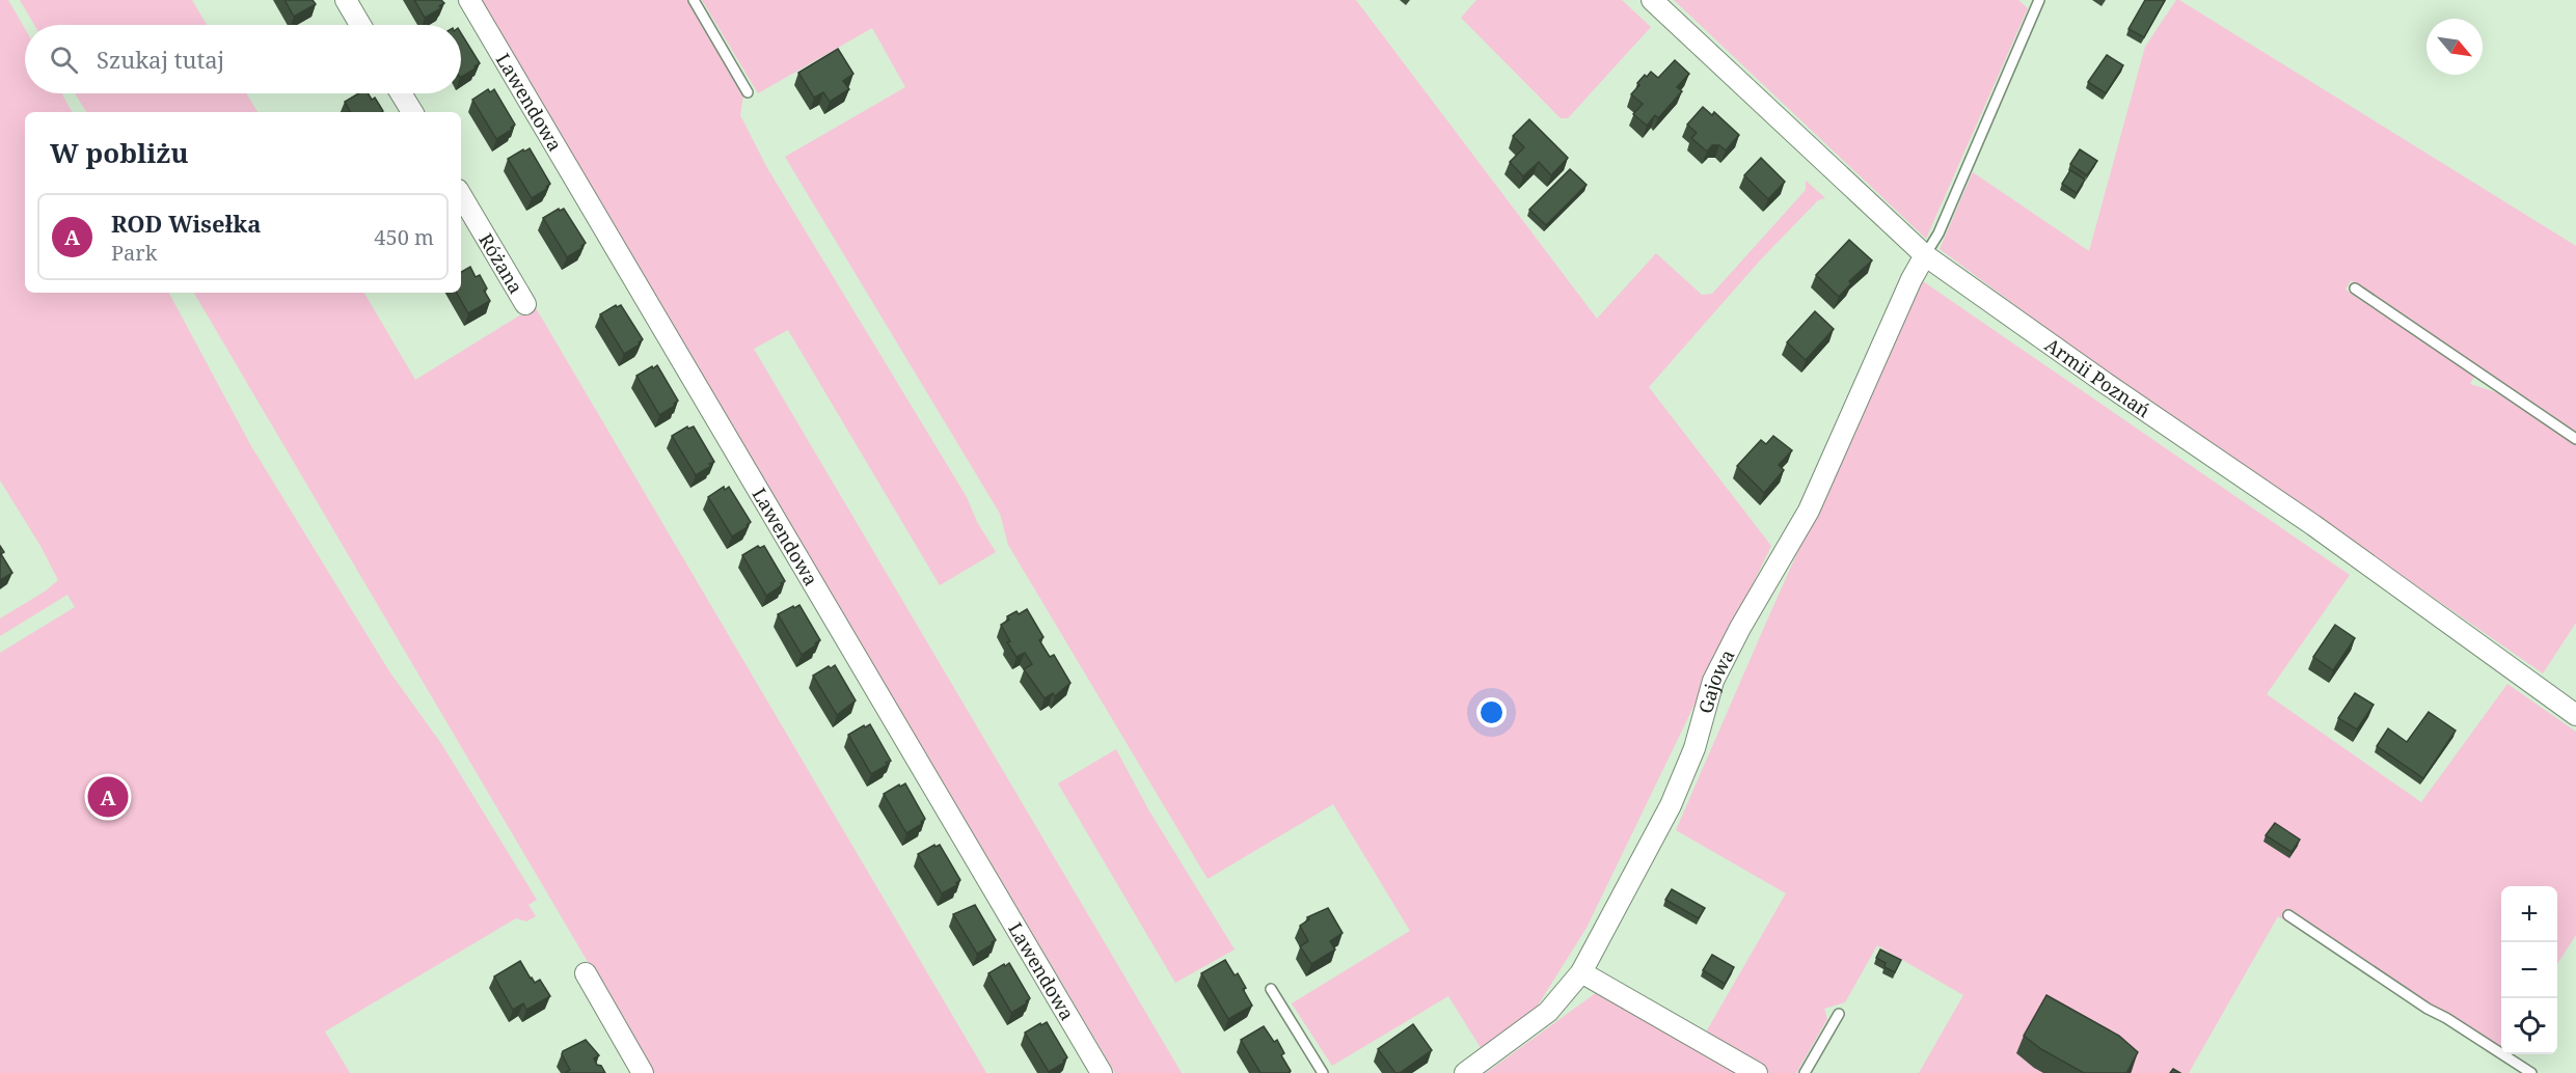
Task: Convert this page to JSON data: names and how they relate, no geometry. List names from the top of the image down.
{
  "streets": {
    "street": [
      "Lawendowa",
      "Różana",
      "Armii Poznań",
      "Gajowa"
    ]
  },
  "crossings": [
    ["Armii Poznań", "Gajowa"]
  ],
  "north": "bottom right",
  "page": {
    "search": "Szukaj tutaj",
    "heading": "W pobliżu",
    "list": [
      {
        "mark": "A",
        "name": "ROD Wisełka",
        "note": "Park",
        "value": "450 m"
      }
    ],
    "pins": "A",
    "map_buttons": ["+", "−"]
  }
}
